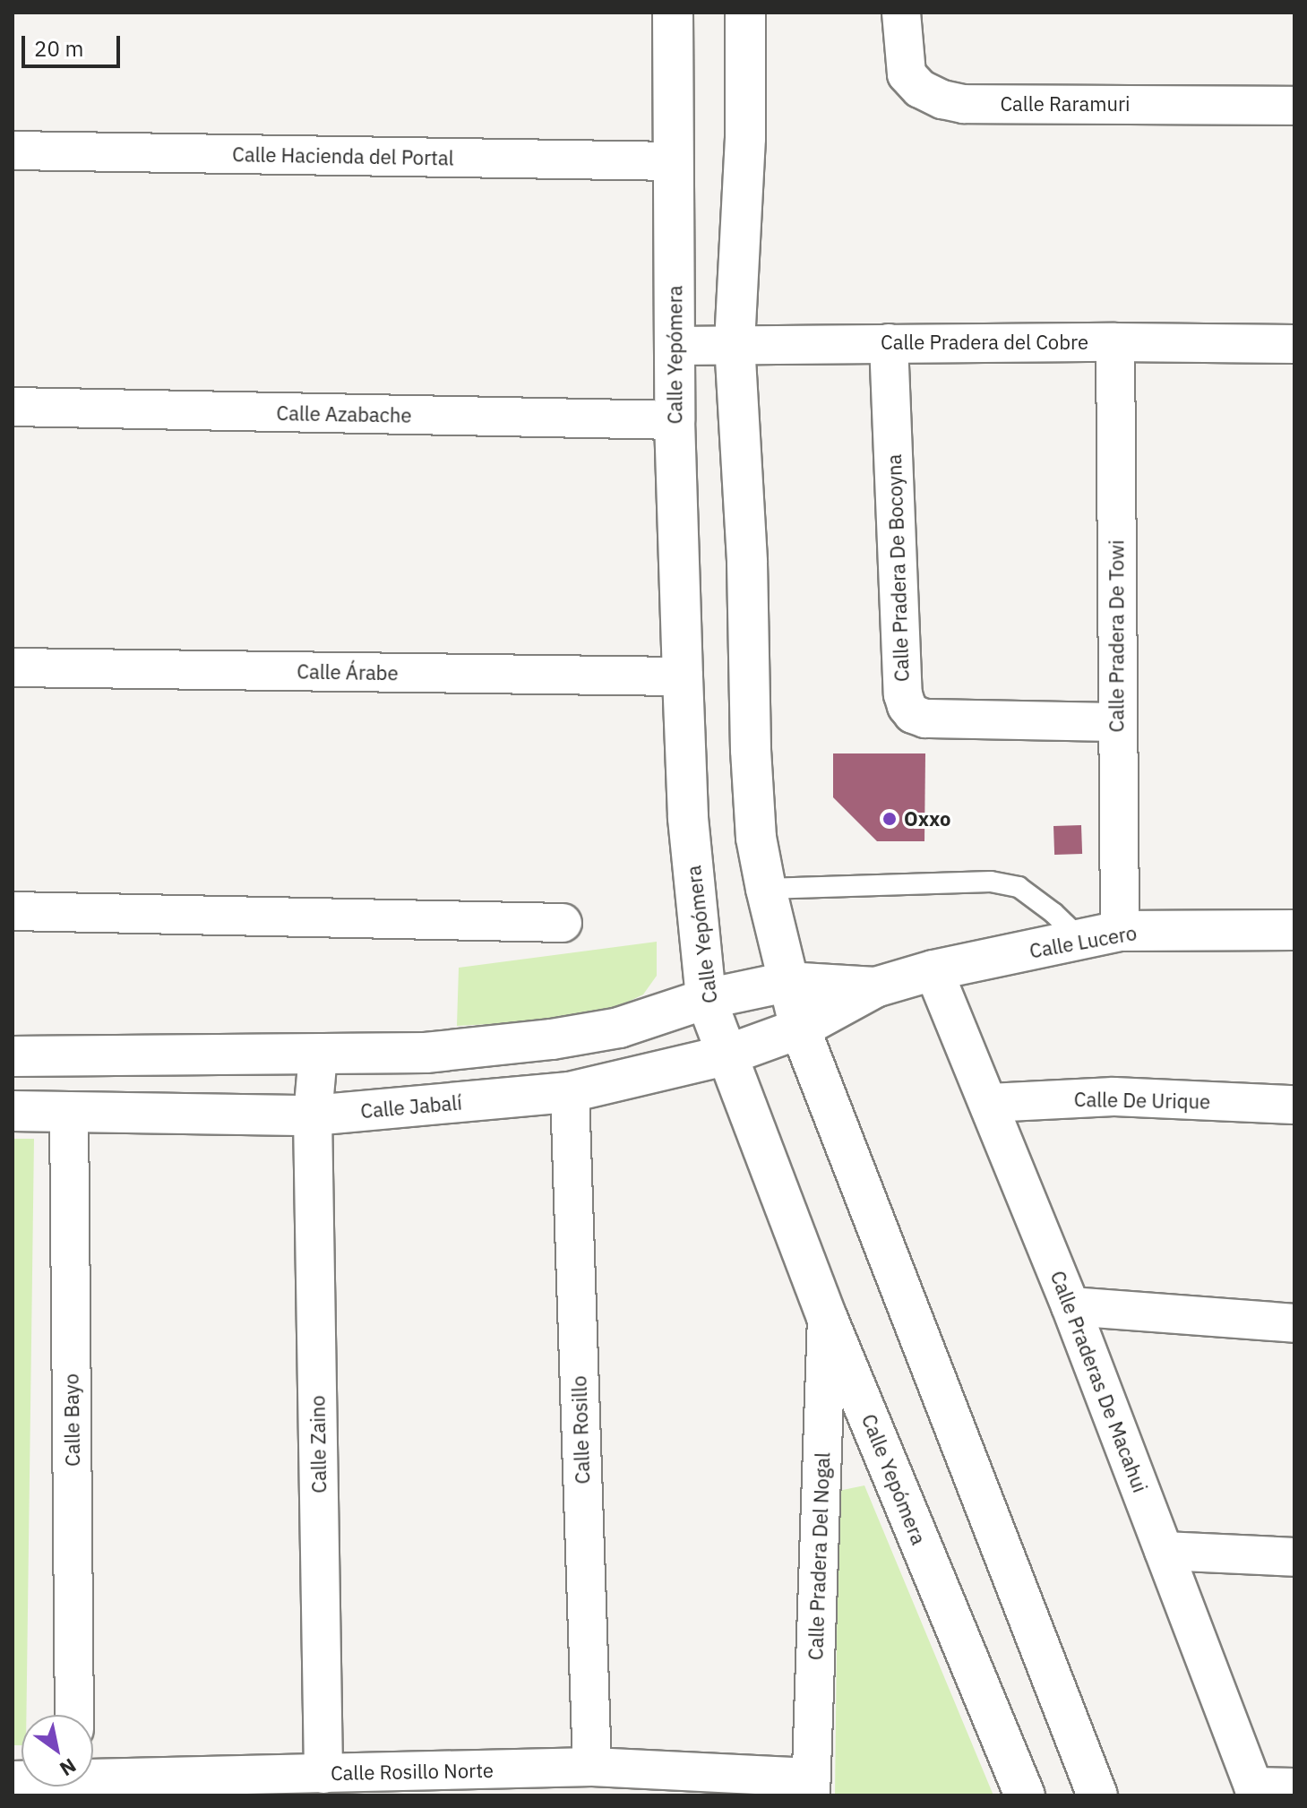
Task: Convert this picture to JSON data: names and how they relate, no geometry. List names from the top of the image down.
{
  "streets": {
    "main road": ["Calle Yepómera", "Calle Lucero", "Calle Jabalí"],
    "street": [
      "Calle Raramuri",
      "Calle Hacienda del Portal",
      "Calle Pradera del Cobre",
      "Calle Azabache",
      "Calle Pradera De Bocoyna",
      "Calle Pradera De Towi",
      "Calle Árabe",
      "Calle De Urique",
      "Calle Praderas De Macahui",
      "Calle Bayo",
      "Calle Rosillo",
      "Calle Zaino",
      "Calle Pradera Del Nogal",
      "Calle Rosillo Norte"
    ]
  },
  "crossings": [
    ["Calle Hacienda del Portal", "Calle Yepómera"],
    ["Calle Pradera del Cobre", "Calle Yepómera"],
    ["Calle Pradera del Cobre", "Calle Pradera De Bocoyna"],
    ["Calle Pradera del Cobre", "Calle Pradera De Towi"],
    ["Calle Yepómera", "Calle Azabache"],
    ["Calle Yepómera", "Calle Árabe"],
    ["Calle Yepómera", "Calle Jabalí"],
    ["Calle Yepómera", "Calle Pradera Del Nogal"],
    ["Calle Pradera De Bocoyna", "Calle Pradera De Towi"],
    ["Calle Pradera De Towi", "Calle Lucero"],
    ["Calle Lucero", "Calle Jabalí"],
    ["Calle Lucero", "Calle Praderas De Macahui"],
    ["Calle De Urique", "Calle Praderas De Macahui"],
    ["Calle Jabalí", "Calle Bayo"],
    ["Calle Jabalí", "Calle Rosillo"],
    ["Calle Jabalí", "Calle Zaino"],
    ["Calle Rosillo", "Calle Rosillo Norte"],
    ["Calle Zaino", "Calle Rosillo Norte"],
    ["Calle Pradera Del Nogal", "Calle Rosillo Norte"]
  ],
  "places": ["Oxxo"],
  "scale_bar": "20 m",
  "north": "bottom right"
}
